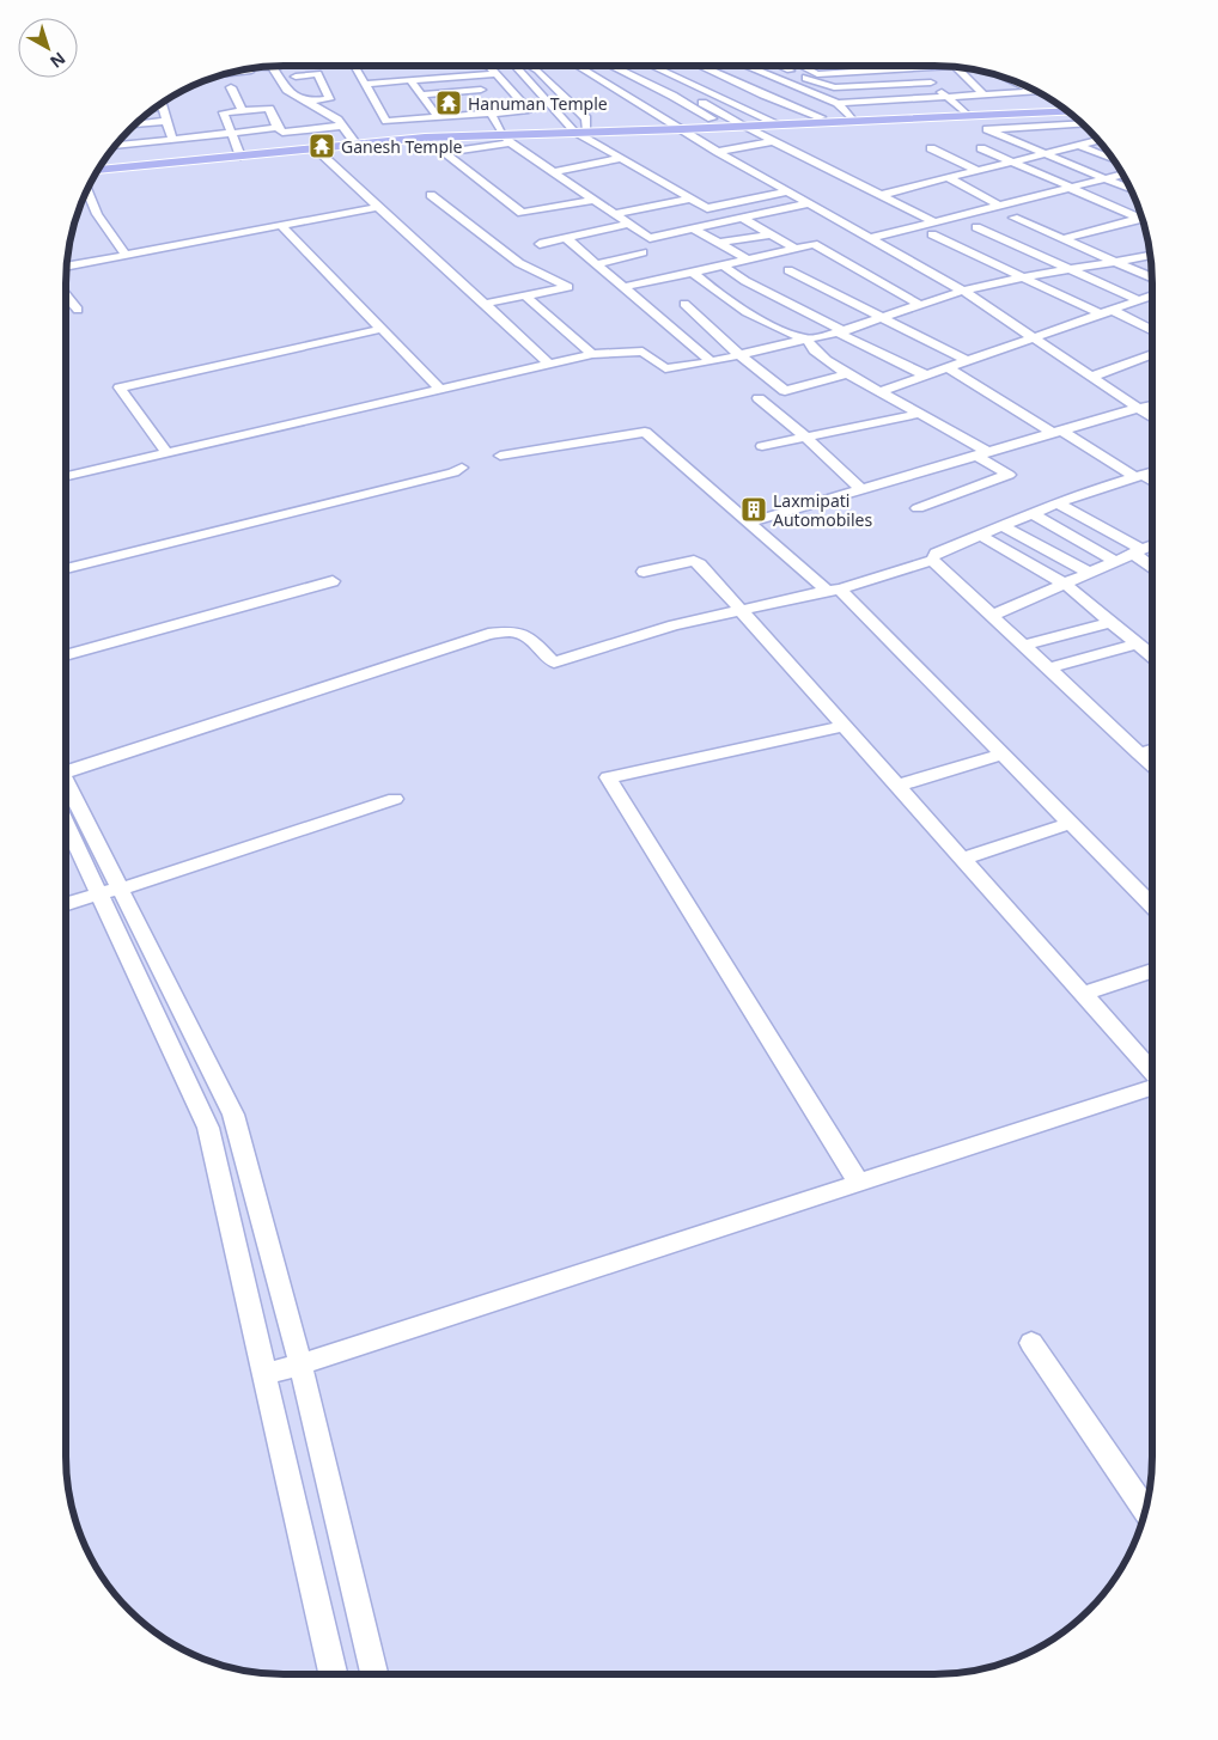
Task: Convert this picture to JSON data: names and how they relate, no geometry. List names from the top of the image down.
{
  "places": {
    "temple": ["Hanuman Temple", "Ganesh Temple"],
    "building": ["Laxmipati Automobiles"]
  },
  "north": "bottom right"
}
